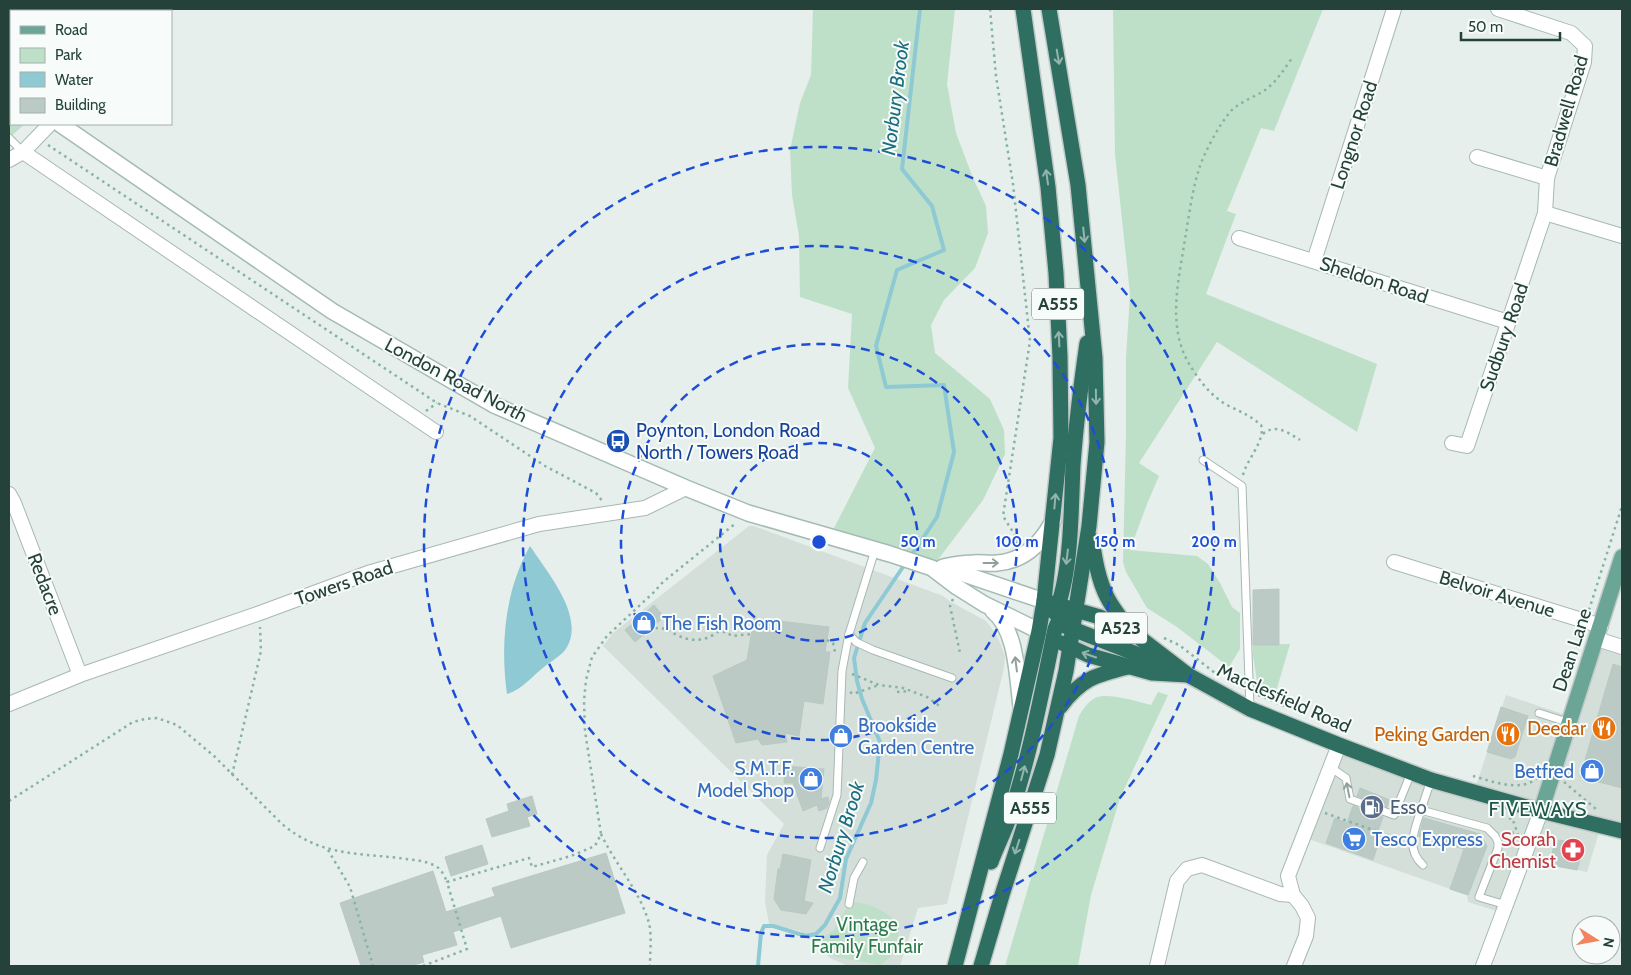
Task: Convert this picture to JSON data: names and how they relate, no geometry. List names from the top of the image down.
{
  "streets": {
    "highway": ["A555", "A523", "Macclesfield Road"],
    "main road": ["London Road North", "Dean Lane"],
    "street": [
      "Bradwell Road",
      "Longnor Road",
      "Sheldon Road",
      "Sudbury Road",
      "Towers Road",
      "Redacre",
      "Belvoir Avenue"
    ]
  },
  "crossings": [
    ["Bradwell Road", "Sudbury Road"],
    ["Longnor Road", "Sheldon Road"],
    ["Sheldon Road", "Sudbury Road"],
    ["A555", "Macclesfield Road"],
    ["London Road North", "Towers Road"],
    ["London Road North", "Macclesfield Road"],
    ["Towers Road", "Redacre"],
    ["Belvoir Avenue", "Dean Lane"],
    ["Dean Lane", "Macclesfield Road"]
  ],
  "districts": ["FIVEWAYS"],
  "water": ["Norbury Brook"],
  "parks": ["Vintage Family Funfair"],
  "places": {
    "bus stop": ["Poynton, London Road North / Towers Road"],
    "shop": [
      "The Fish Room",
      "Brookside Garden Centre",
      "Betfred",
      "S.M.T.F. Model Shop"
    ],
    "restaurant": ["Deedar", "Peking Garden"],
    "fuel station": ["Esso"],
    "supermarket": ["Tesco Express"],
    "pharmacy": ["Scorah Chemist"]
  },
  "legend": [
    "Road",
    "Park",
    "Water",
    "Building"
  ],
  "scale_bar": "50 m",
  "north": "right",
  "rings": [
    "50 m",
    "100 m",
    "150 m",
    "200 m"
  ]
}
